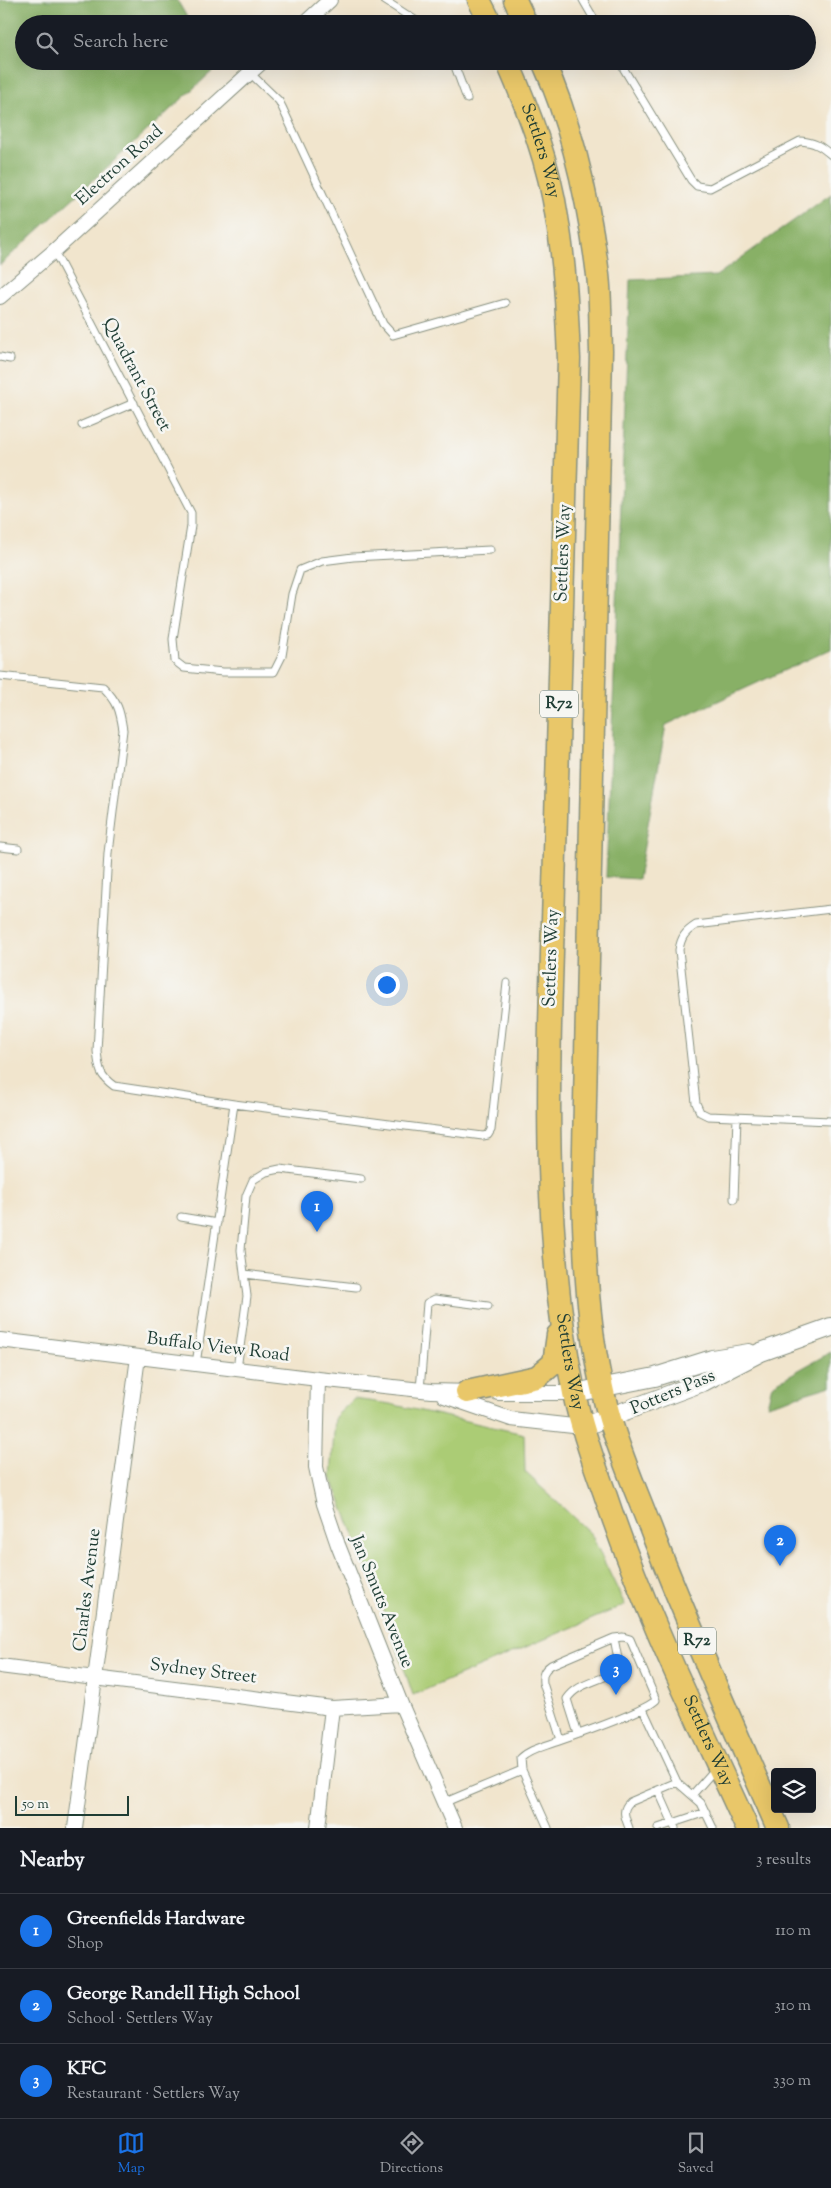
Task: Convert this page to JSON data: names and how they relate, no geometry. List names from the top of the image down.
{
  "streets": {
    "main road": ["Settlers Way", "R72"],
    "street": [
      "Electron Road",
      "Buffalo View Road",
      "Potters Pass",
      "Charles Avenue",
      "Jan Smuts Avenue",
      "Sydney Street"
    ],
    "lane": ["Quadrant Street"]
  },
  "crossings": [
    ["Settlers Way", "Buffalo View Road"],
    ["Settlers Way", "Potters Pass"],
    ["Electron Road", "Quadrant Street"],
    ["Buffalo View Road", "Potters Pass"],
    ["Buffalo View Road", "Charles Avenue"],
    ["Buffalo View Road", "Jan Smuts Avenue"],
    ["Charles Avenue", "Sydney Street"],
    ["Jan Smuts Avenue", "Sydney Street"]
  ],
  "scale_bar": "50 m",
  "page": {
    "search": "Search here",
    "pins": ["1", "2", "3"],
    "scale": "50 m",
    "heading": ["Nearby", "3 results"],
    "list": [
      {
        "mark": "1",
        "name": "Greenfields Hardware",
        "note": "Shop",
        "value": "110 m"
      },
      {
        "mark": "2",
        "name": "George Randell High School",
        "note": "School · Settlers Way",
        "value": "310 m"
      },
      {
        "mark": "3",
        "name": "KFC",
        "note": "Restaurant · Settlers Way",
        "value": "330 m"
      }
    ],
    "nav": ["Map", "Directions", "Saved"]
  }
}
